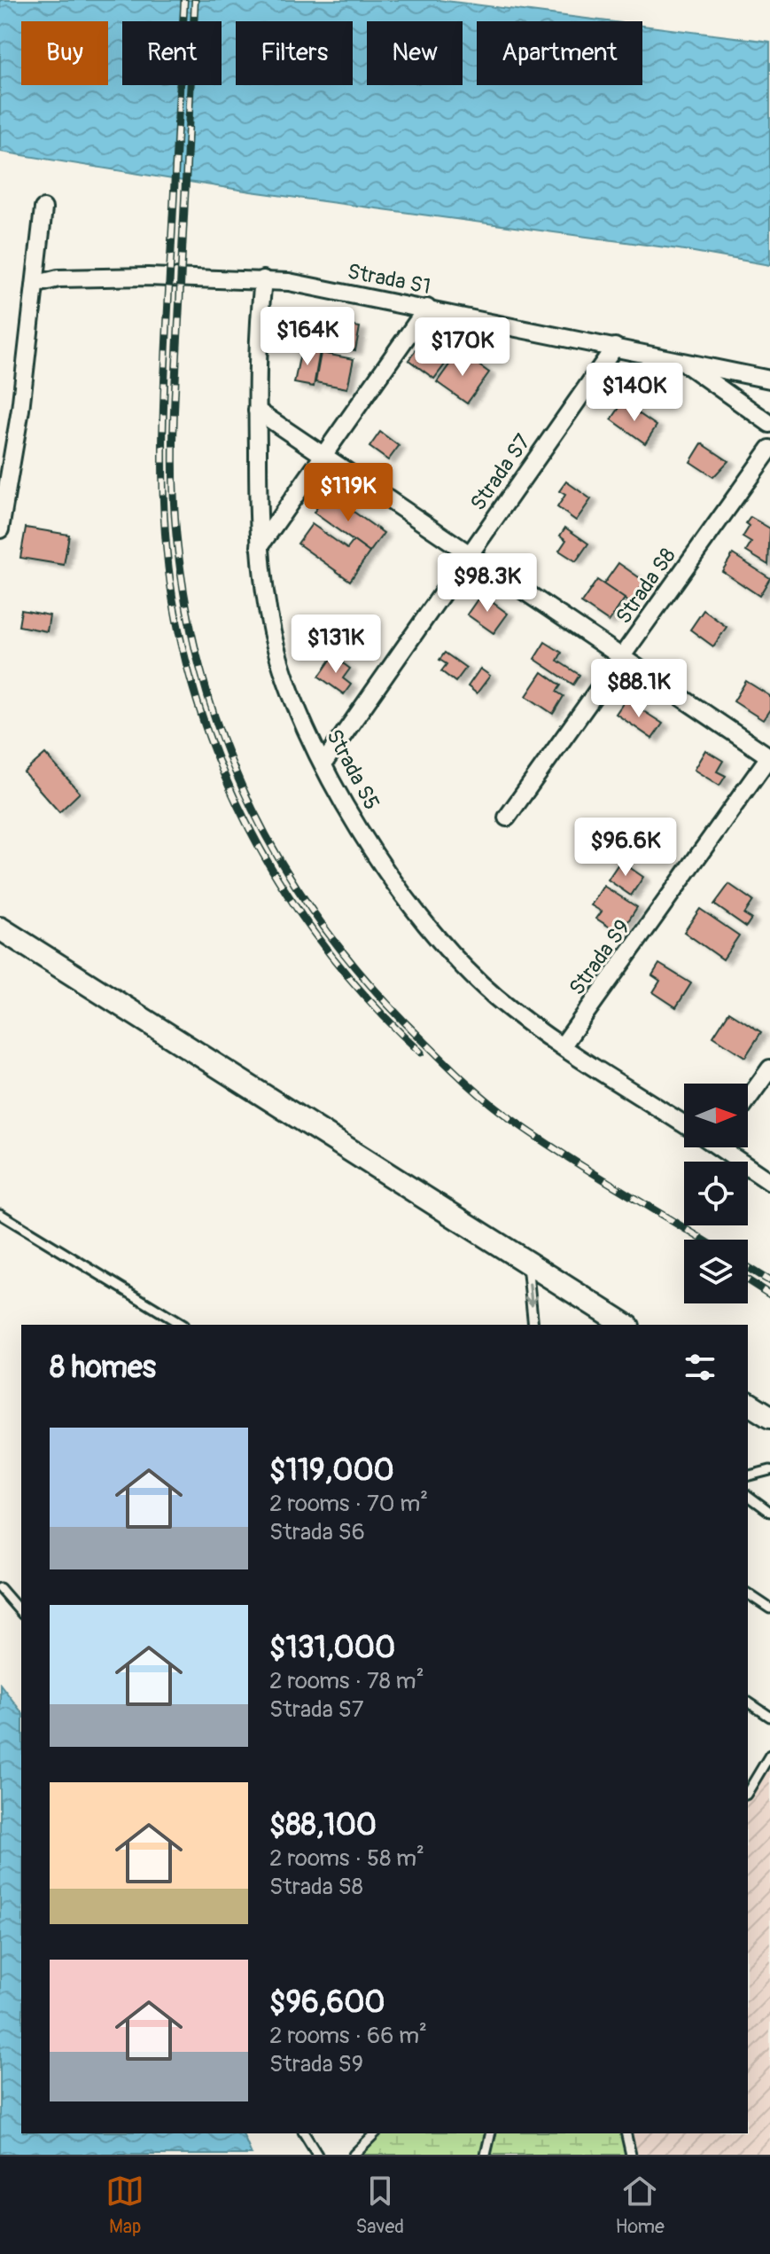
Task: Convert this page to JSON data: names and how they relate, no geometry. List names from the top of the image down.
{
  "streets": {
    "street": [
      "Strada S1",
      "Strada S7",
      "Strada S8",
      "Strada S5",
      "Strada S9"
    ]
  },
  "crossings": [
    ["Strada S1", "Strada S7"],
    ["Strada S1", "Strada S5"],
    ["Strada S7", "Strada S5"],
    ["Strada S5", "Strada S9"]
  ],
  "north": "right",
  "page": {
    "chip": [
      "Buy",
      "Rent",
      "Filters",
      "New",
      "Apartment"
    ],
    "price": [
      "$164K",
      "$170K",
      "$140K",
      "$119K",
      "$98.3K",
      "$131K",
      "$88.1K",
      "$96.6K"
    ],
    "heading": "8 homes",
    "list": [
      {
        "name": "$119,000",
        "note": "2 rooms · 70 m² · Strada S6"
      },
      {
        "name": "$131,000",
        "note": "2 rooms · 78 m² · Strada S7"
      },
      {
        "name": "$88,100",
        "note": "2 rooms · 58 m² · Strada S8"
      },
      {
        "name": "$96,600",
        "note": "2 rooms · 66 m² · Strada S9"
      }
    ],
    "tabs": ["Map", "Saved", "Home"]
  }
}
